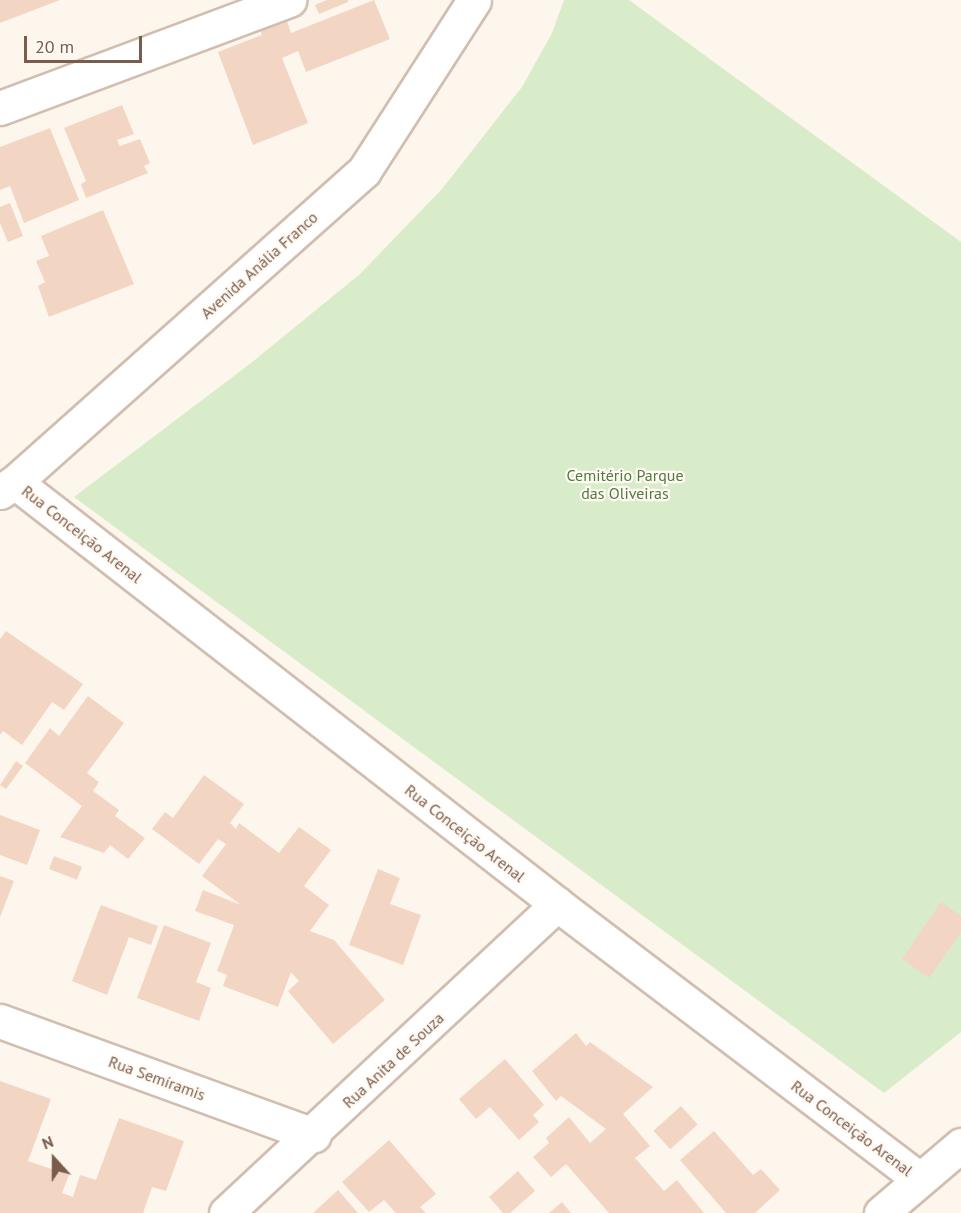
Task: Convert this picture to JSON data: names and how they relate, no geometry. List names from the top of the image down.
{
  "streets": {
    "street": [
      "Avenida Anália Franco",
      "Rua Conceição Arenal",
      "Rua Anita de Souza",
      "Rua Semíramis"
    ]
  },
  "crossings": [
    ["Avenida Anália Franco", "Rua Conceição Arenal"],
    ["Rua Conceição Arenal", "Rua Anita de Souza"],
    ["Rua Anita de Souza", "Rua Semíramis"]
  ],
  "parks": ["Cemitério Parque das Oliveiras"],
  "scale_bar": "20 m",
  "north": "top"
}
